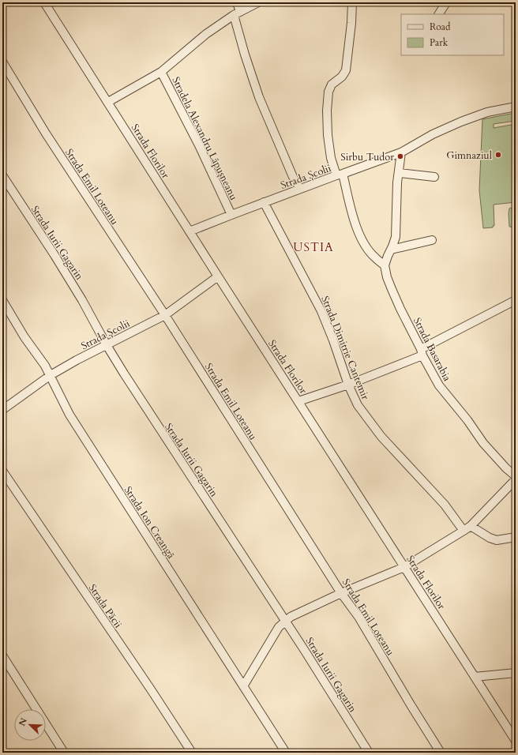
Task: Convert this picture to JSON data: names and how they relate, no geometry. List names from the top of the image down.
{
  "streets": {
    "street": [
      "Stradela Alexandru Lăpușneanu",
      "Strada Florilor",
      "Strada Școlii",
      "Strada Emil Loteanu",
      "Strada Iurii Gagarin",
      "Strada Dimitrie Cantemir",
      "Strada Basarabia",
      "Strada Ion Creangă",
      "Strada Păcii"
    ]
  },
  "crossings": [
    ["Stradela Alexandru Lăpușneanu", "Strada Școlii"],
    ["Strada Florilor", "Strada Școlii"],
    ["Strada Școlii", "Strada Emil Loteanu"],
    ["Strada Școlii", "Strada Iurii Gagarin"],
    ["Strada Școlii", "Strada Dimitrie Cantemir"],
    ["Strada Școlii", "Strada Ion Creangă"]
  ],
  "districts": ["USTIA"],
  "places": ["Gimnaziul", "Sirbu Tudor"],
  "legend": ["Road", "Park"],
  "north": "top left"
}
